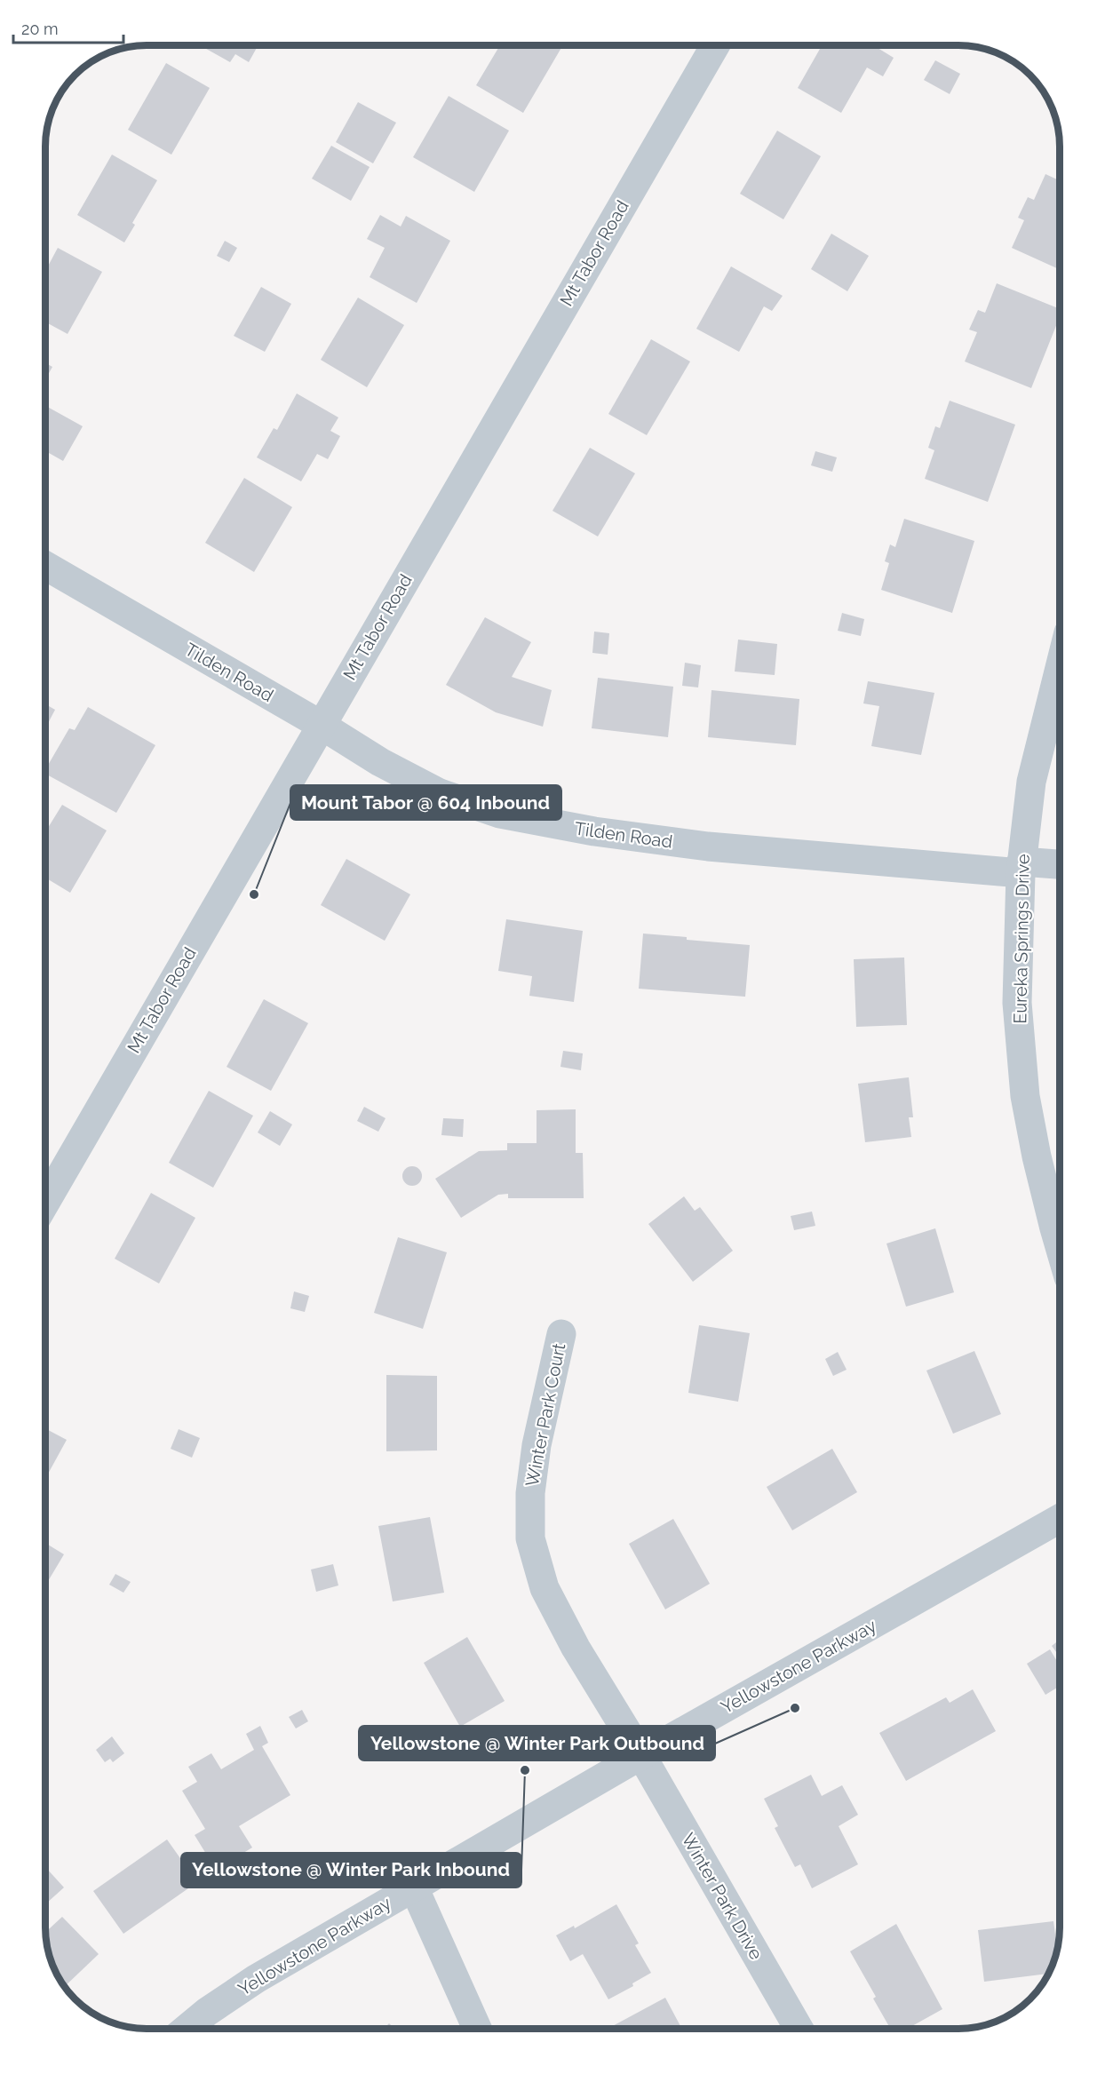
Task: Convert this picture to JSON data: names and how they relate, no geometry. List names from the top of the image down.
{
  "streets": {
    "street": [
      "Mt Tabor Road",
      "Tilden Road",
      "Eureka Springs Drive",
      "Winter Park Court",
      "Yellowstone Parkway",
      "Winter Park Drive"
    ]
  },
  "crossings": [
    ["Mt Tabor Road", "Tilden Road"],
    ["Tilden Road", "Eureka Springs Drive"],
    ["Winter Park Court", "Yellowstone Parkway"],
    ["Winter Park Court", "Winter Park Drive"],
    ["Yellowstone Parkway", "Winter Park Drive"]
  ],
  "places": ["Mount Tabor @ 604 Inbound", "Yellowstone @ Winter Park Outbound", "Yellowstone @ Winter Park Inbound"],
  "scale_bar": "20 m"
}
